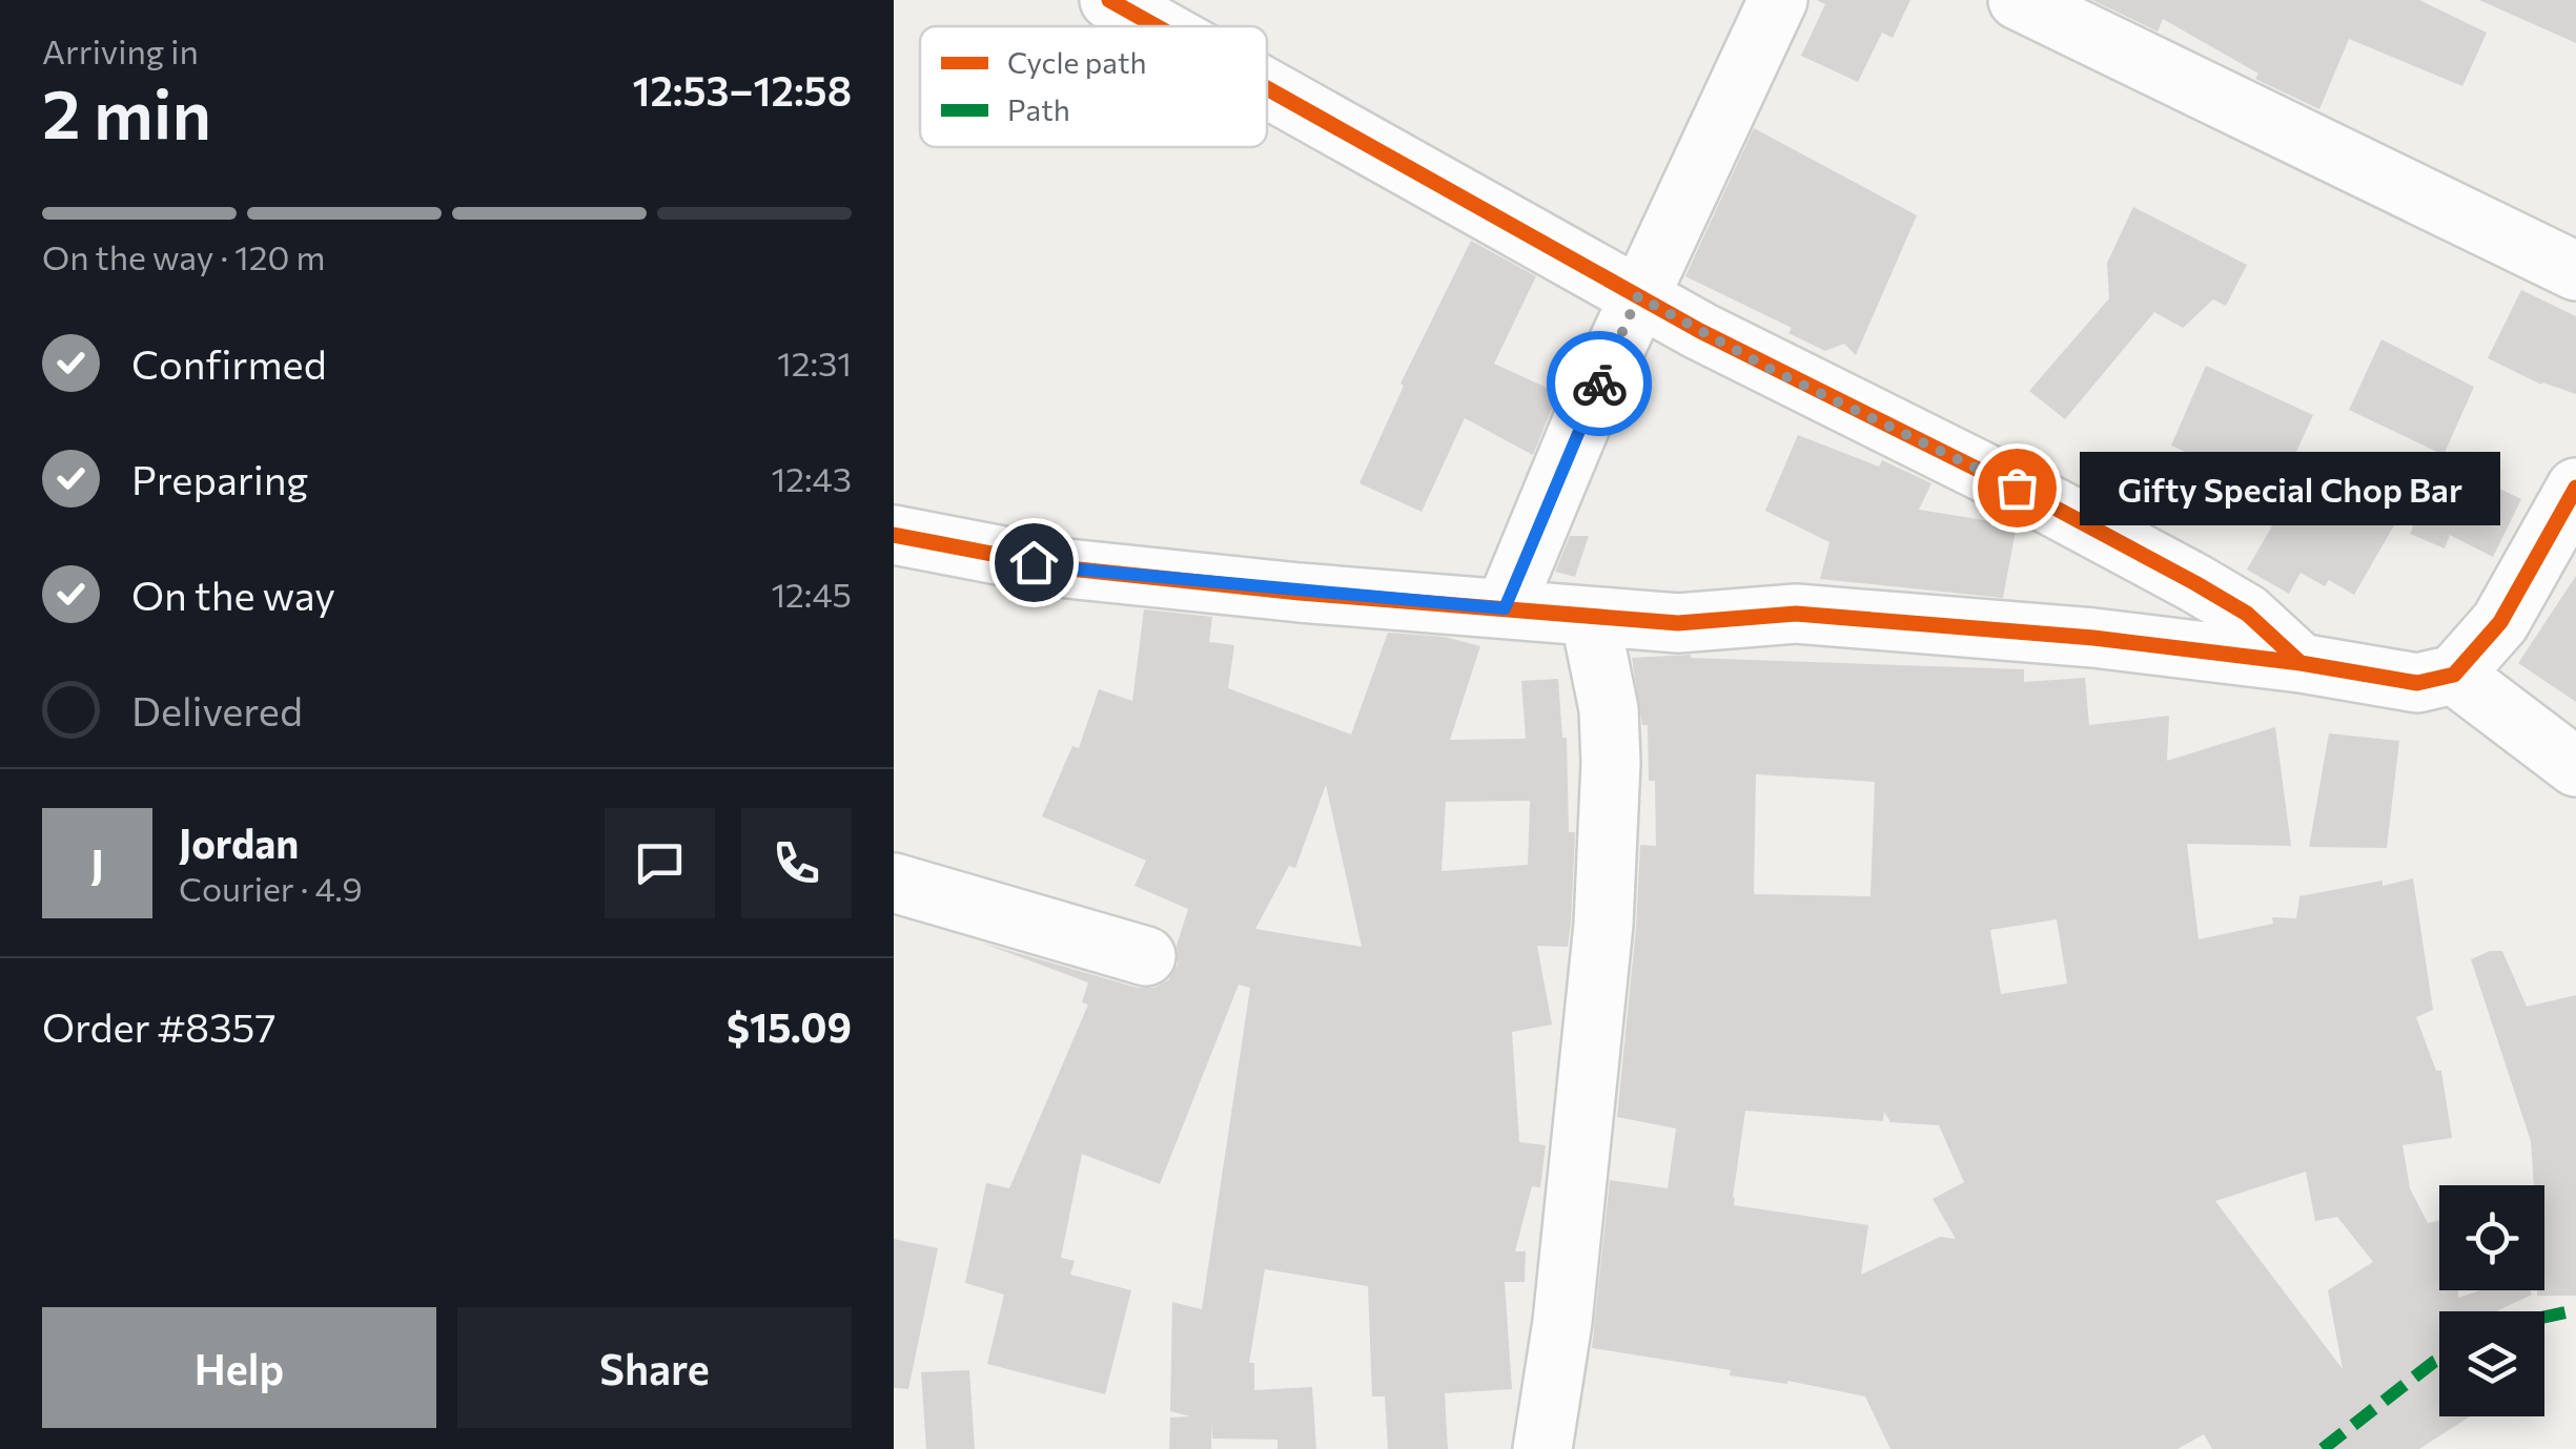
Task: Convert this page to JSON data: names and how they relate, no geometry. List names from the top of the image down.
{
  "places": ["Gifty Special Chop Bar"],
  "legend": ["Cycle path", "Path"],
  "page": {
    "heading": ["2 min", "Arriving in", "12:53–12:58"],
    "panel": [
      "Jordan",
      "Courier · 4.9",
      "Order #8357",
      "$15.09"
    ],
    "bar": "On the way · 120 m",
    "list": [
      ["Confirmed", "12:31"],
      ["Preparing", "12:43"],
      ["On the way", "12:45"],
      "Delivered"
    ],
    "bubble": "Gifty Special Chop Bar",
    "round": "J",
    "buttons": ["Help", "Share"]
  }
}
